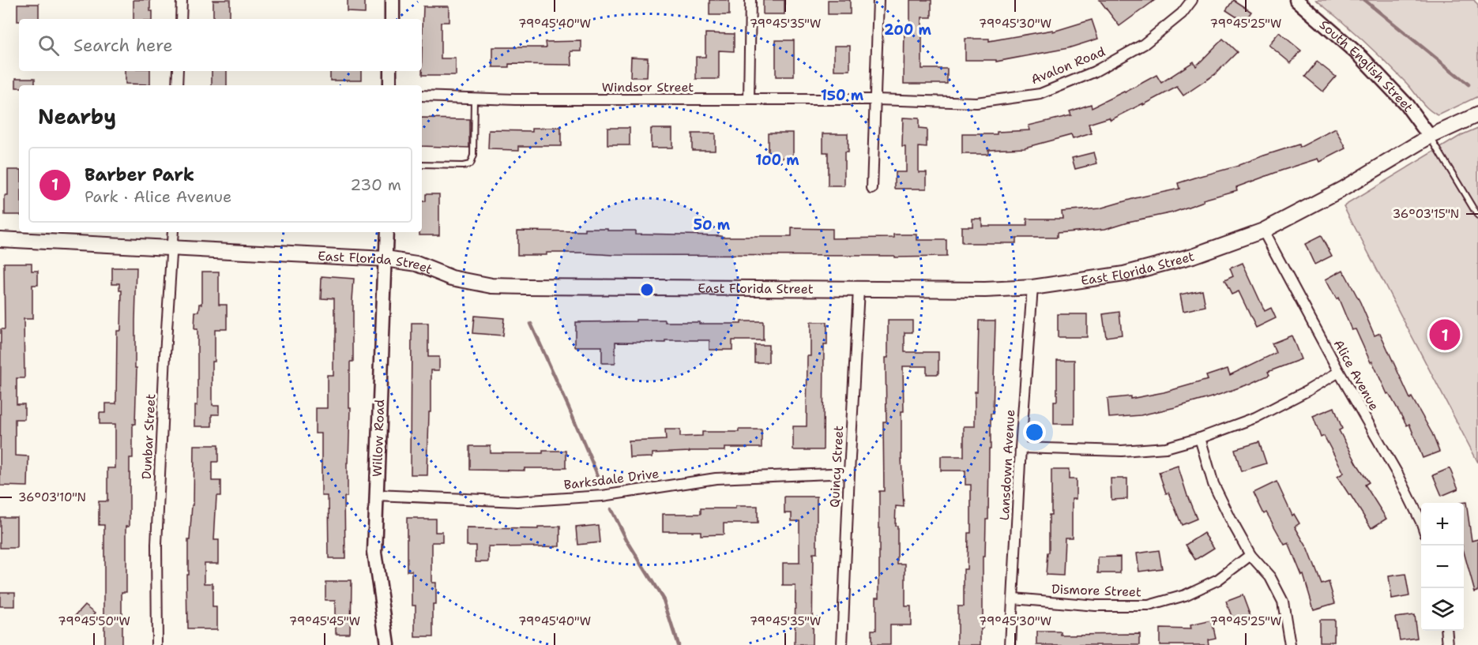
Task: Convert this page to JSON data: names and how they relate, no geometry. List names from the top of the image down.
{
  "streets": {
    "main road": ["East Florida Street"],
    "street": [
      "Avalon Road",
      "South English Street",
      "Windsor Street",
      "Alice Avenue",
      "Dunbar Street",
      "Willow Road",
      "Lansdown Avenue",
      "Quincy Street",
      "Barksdale Drive",
      "Dismore Street"
    ]
  },
  "crossings": [
    ["Avalon Road", "Windsor Street"],
    ["South English Street", "East Florida Street"],
    ["East Florida Street", "Alice Avenue"],
    ["East Florida Street", "Dunbar Street"],
    ["East Florida Street", "Willow Road"],
    ["East Florida Street", "Lansdown Avenue"],
    ["East Florida Street", "Quincy Street"],
    ["Willow Road", "Barksdale Drive"],
    ["Lansdown Avenue", "Dismore Street"],
    ["Quincy Street", "Barksdale Drive"]
  ],
  "page": {
    "search": "Search here",
    "heading": "Nearby",
    "list": [
      {
        "mark": "1",
        "name": "Barber Park",
        "note": "Park · Alice Avenue",
        "value": "230 m"
      }
    ],
    "pins": "1",
    "map_buttons": ["+", "−"]
  },
  "coordinates": [
    "79°45'40\"W",
    "79°45'35\"W",
    "79°45'30\"W",
    "79°45'25\"W",
    "36°03'15\"N",
    "36°03'10\"N",
    "79°45'50\"W",
    "79°45'45\"W"
  ],
  "rings": [
    "200 m",
    "150 m",
    "100 m",
    "50 m"
  ]
}
